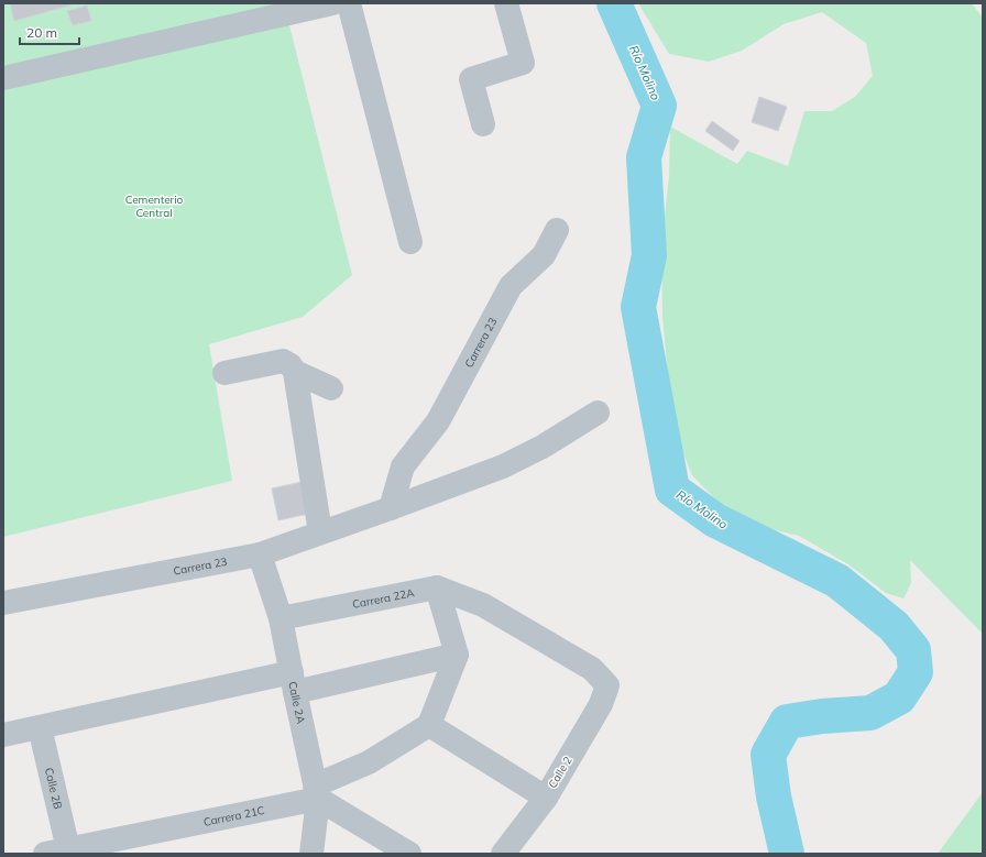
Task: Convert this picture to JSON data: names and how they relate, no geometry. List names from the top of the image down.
{
  "streets": {
    "street": [
      "Carrera 23",
      "Carrera 22A",
      "Calle 2A",
      "Calle 2",
      "Calle 2B",
      "Carrera 21C"
    ]
  },
  "crossings": [
    ["Carrera 23", "Calle 2A"],
    ["Carrera 22A", "Calle 2A"],
    ["Carrera 22A", "Calle 2"],
    ["Calle 2A", "Carrera 21C"],
    ["Calle 2B", "Carrera 21C"]
  ],
  "water": ["Río Molino"],
  "parks": ["Cementerio Central"],
  "scale_bar": "20 m"
}
